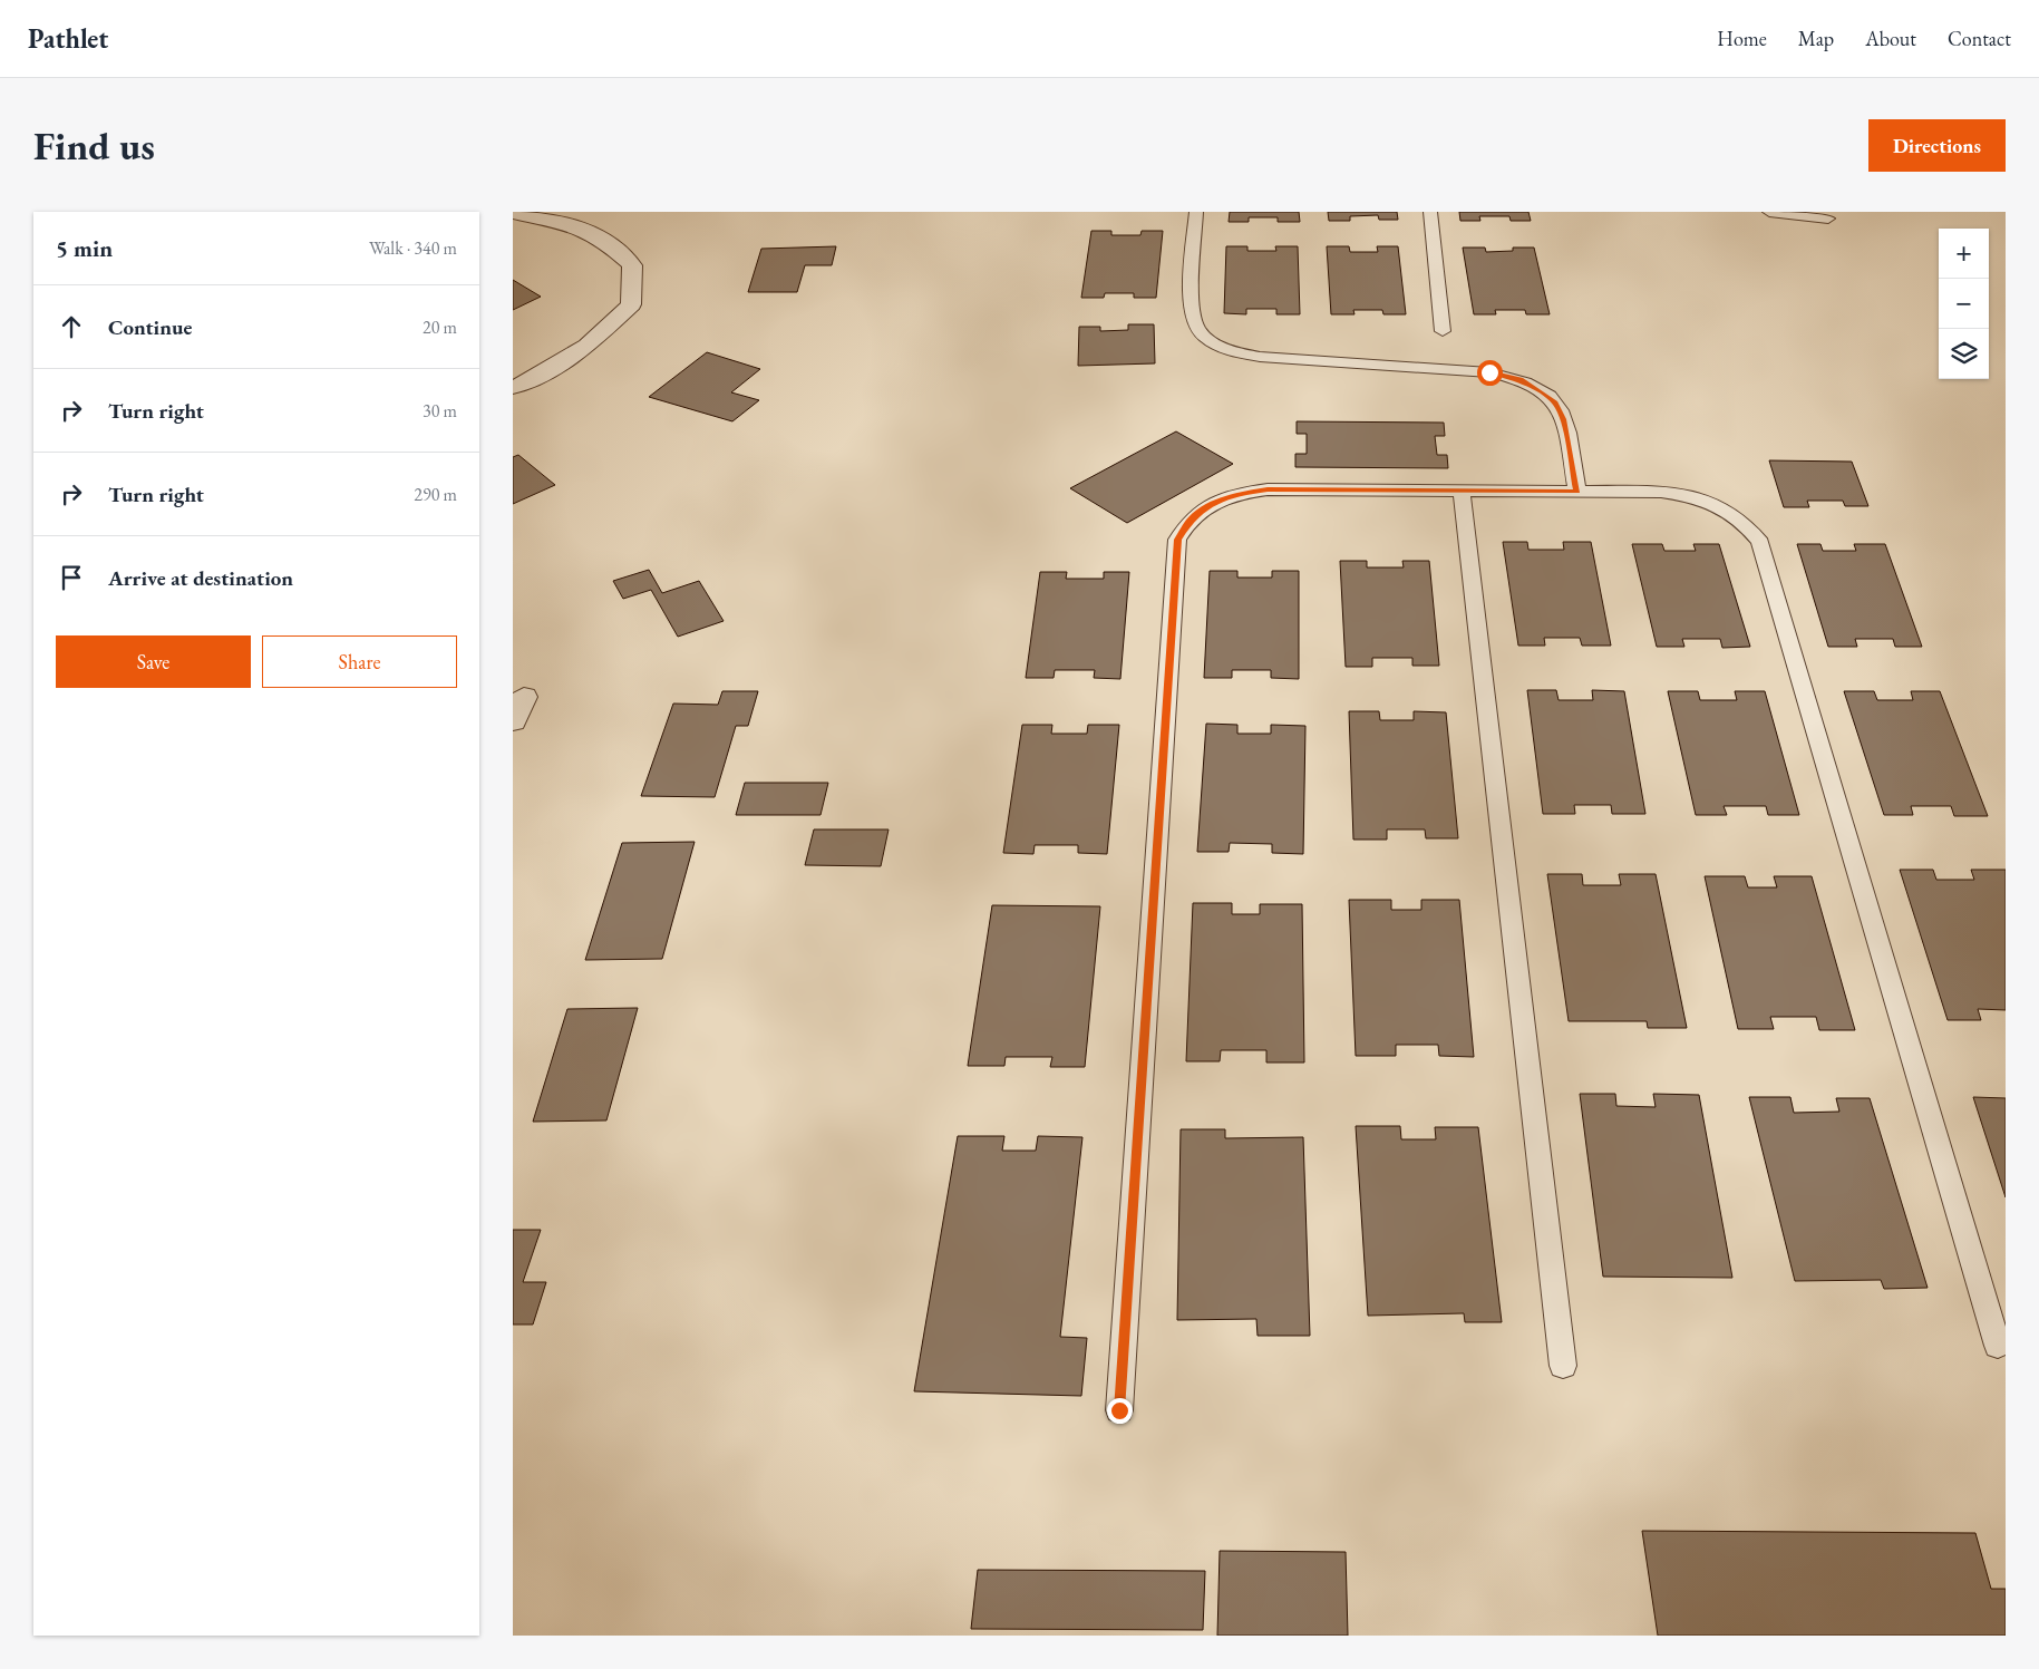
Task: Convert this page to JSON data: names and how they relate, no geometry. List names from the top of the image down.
{
  "page": {
    "header": "Pathlet",
    "nav": [
      "Home",
      "Map",
      "About",
      "Contact"
    ],
    "buttons": [
      "Directions",
      ["Save", "Share"]
    ],
    "title": "Find us",
    "heading": ["5 min", "Walk · 340 m"],
    "map_buttons": ["+", "−"],
    "list": [
      ["Continue", "20 m"],
      ["Turn right", "30 m"],
      ["Turn right", "290 m"],
      "Arrive at destination"
    ]
  }
}
